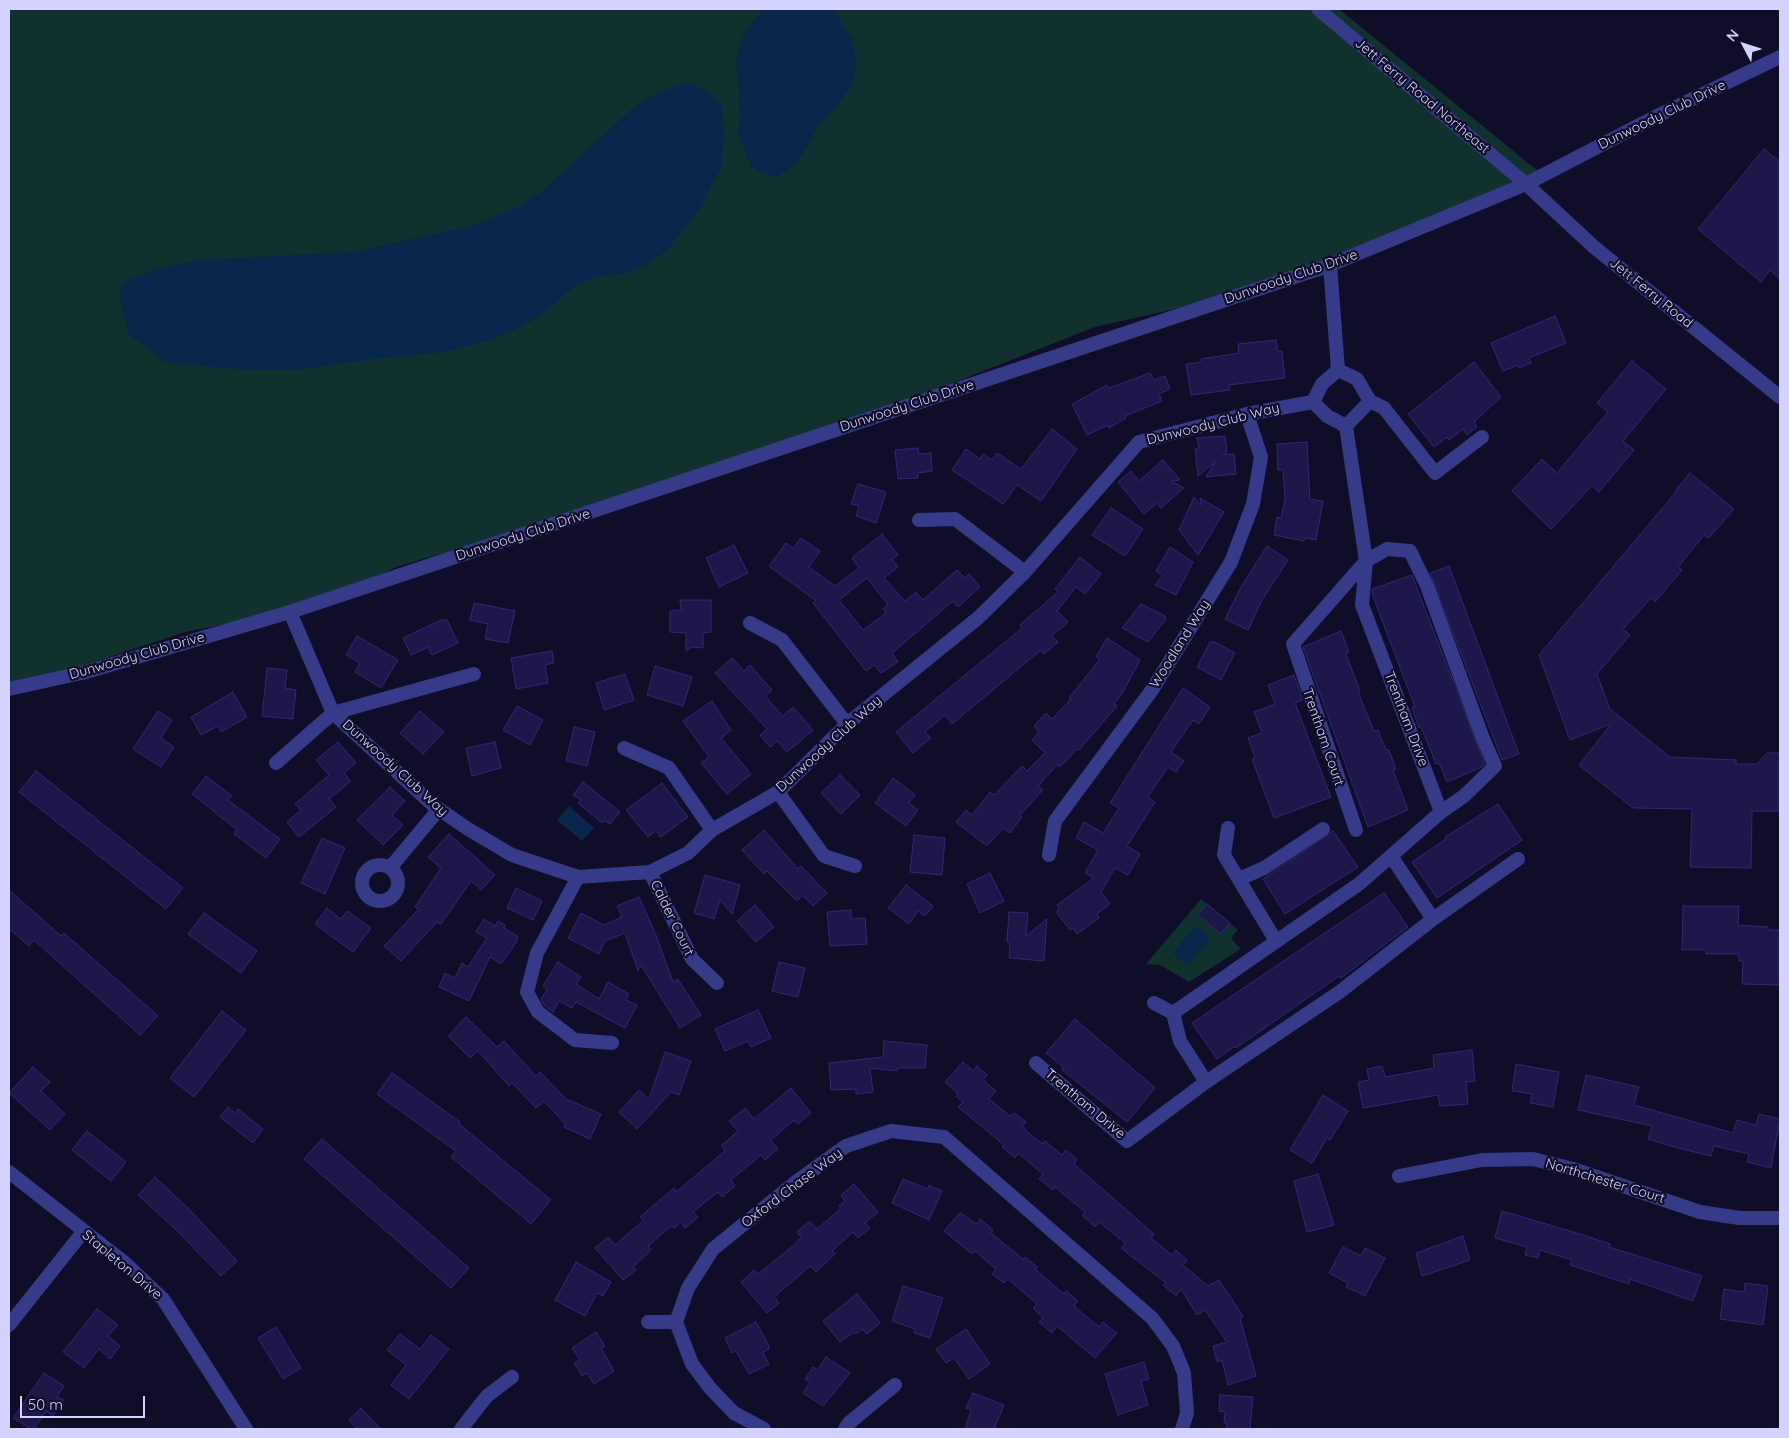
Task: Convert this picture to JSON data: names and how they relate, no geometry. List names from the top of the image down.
{
  "streets": {
    "street": [
      "Jett Ferry Road Northeast",
      "Dunwoody Club Drive",
      "Jett Ferry Road",
      "Dunwoody Club Way",
      "Woodland Way",
      "Trentham Drive",
      "Trentham Court",
      "Calder Court",
      "Northchester Court",
      "Oxford Chase Way",
      "Stapleton Drive"
    ]
  },
  "crossings": [
    ["Jett Ferry Road Northeast", "Dunwoody Club Drive"],
    ["Jett Ferry Road Northeast", "Jett Ferry Road"],
    ["Dunwoody Club Drive", "Jett Ferry Road"],
    ["Dunwoody Club Drive", "Dunwoody Club Way"],
    ["Dunwoody Club Way", "Woodland Way"],
    ["Dunwoody Club Way", "Trentham Drive"],
    ["Dunwoody Club Way", "Calder Court"],
    ["Trentham Drive", "Trentham Court"]
  ],
  "scale_bar": "50 m",
  "north": "top left"
}
